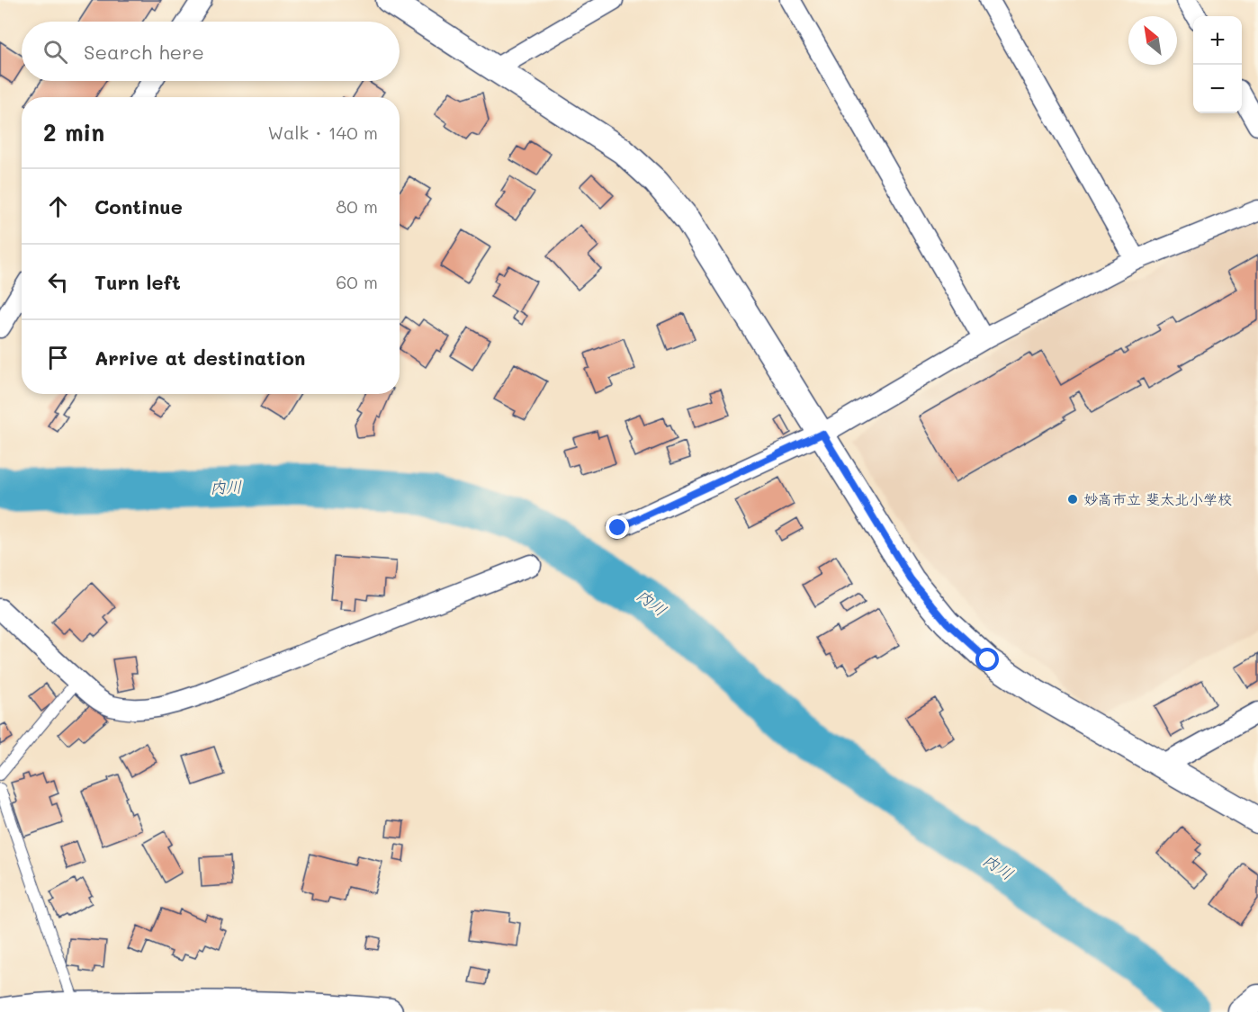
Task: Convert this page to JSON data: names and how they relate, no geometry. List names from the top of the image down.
{
  "water": ["内川"],
  "places": ["妙高市立 斐太北小学校"],
  "north": "top left",
  "page": {
    "map_buttons": ["+", "−"],
    "search": "Search here",
    "heading": ["2 min", "Walk · 140 m"],
    "list": [
      ["Continue", "80 m"],
      ["Turn left", "60 m"],
      "Arrive at destination"
    ]
  }
}
